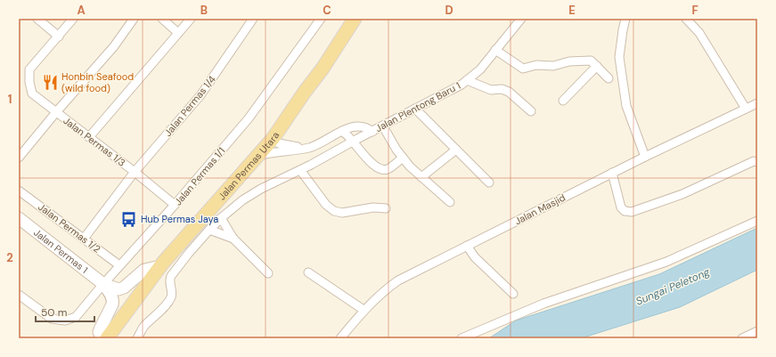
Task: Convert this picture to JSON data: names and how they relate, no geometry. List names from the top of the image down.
{
  "streets": {
    "main road": ["Jalan Permas Utara"],
    "street": [
      "Jalan Permas 1/4",
      "Jalan Plentong Baru 1",
      "Jalan Permas 1/3",
      "Jalan Permas 1/1",
      "Jalan Masjid",
      "Jalan Permas 1/2",
      "Jalan Permas 1"
    ]
  },
  "crossings": [
    ["Jalan Permas 1/4", "Jalan Permas 1/3"],
    ["Jalan Permas 1/4", "Jalan Permas 1/2"],
    ["Jalan Plentong Baru 1", "Jalan Permas Utara"],
    ["Jalan Permas 1/3", "Jalan Permas 1/1"],
    ["Jalan Permas Utara", "Jalan Permas 1"],
    ["Jalan Permas 1/1", "Jalan Permas 1/2"],
    ["Jalan Permas 1/1", "Jalan Permas 1"]
  ],
  "water": ["Sungai Peletong"],
  "places": {
    "restaurant": ["Honbin Seafood (wild food)"],
    "bus stop": ["Hub Permas Jaya"]
  },
  "scale_bar": "50 m",
  "grid": {
    "columns": [
      "A",
      "B",
      "C",
      "D",
      "E",
      "F"
    ],
    "rows": ["1", "2"]
  }
}
